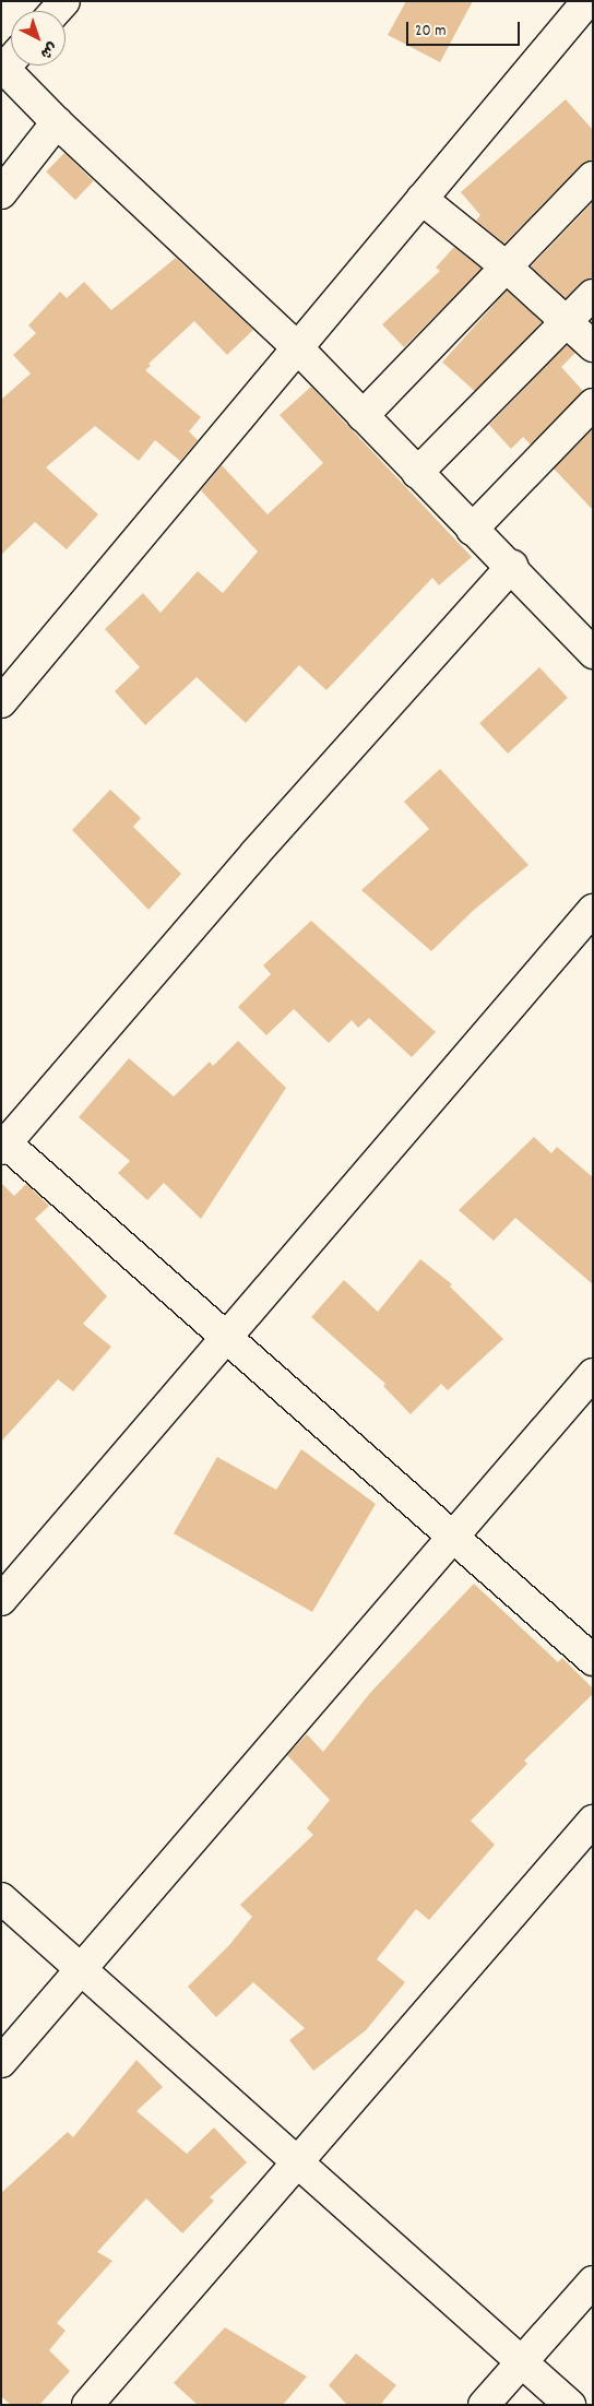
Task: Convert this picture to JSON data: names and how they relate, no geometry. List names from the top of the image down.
{
  "scale_bar": "20 m",
  "north": "bottom right"
}
